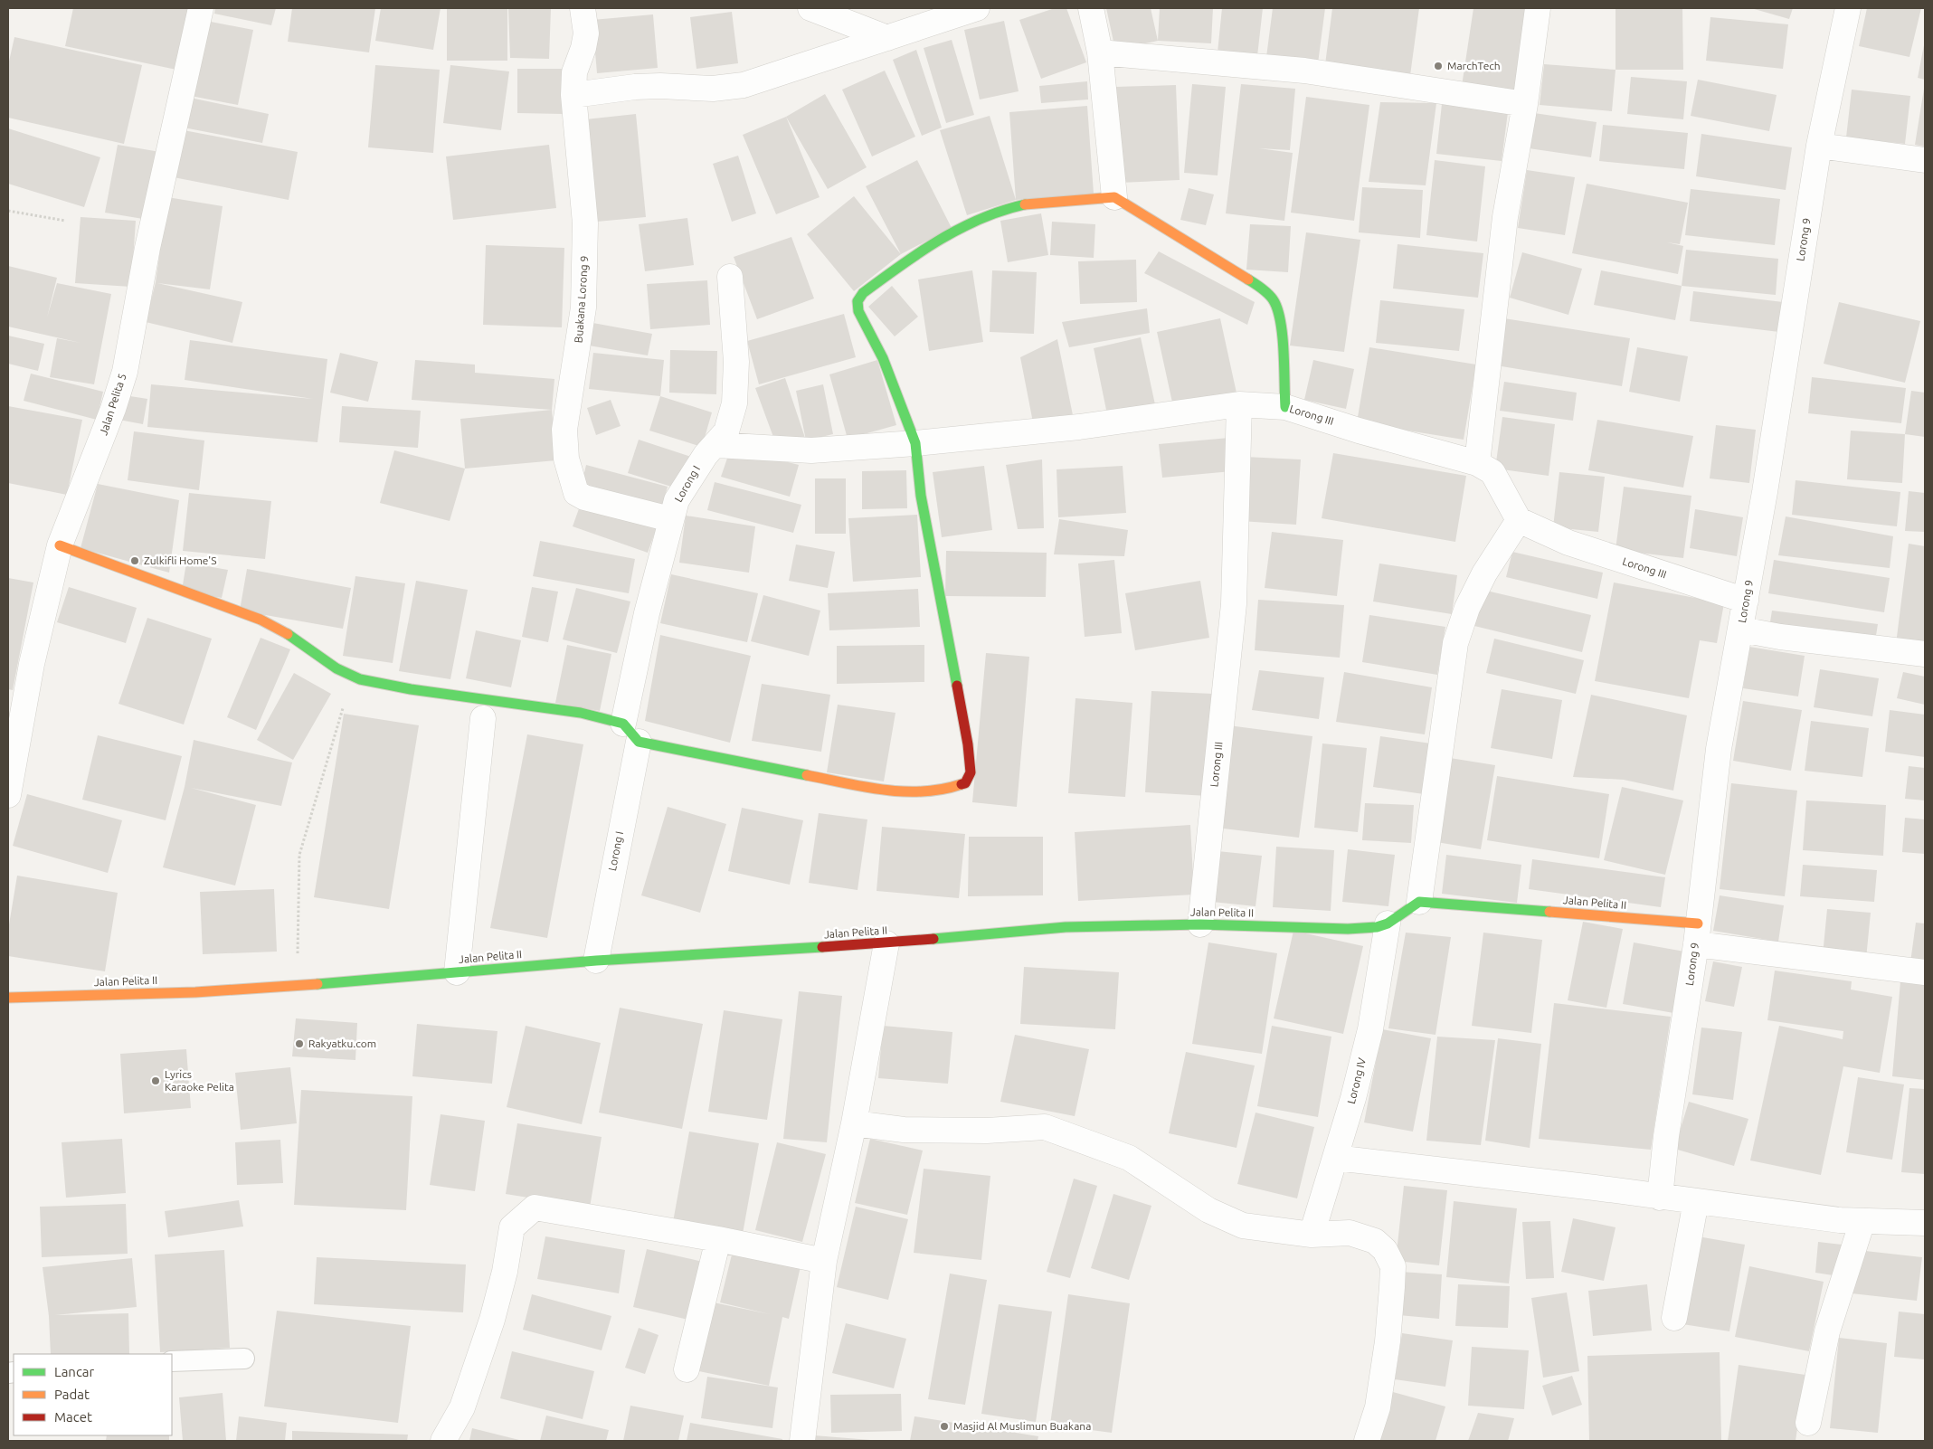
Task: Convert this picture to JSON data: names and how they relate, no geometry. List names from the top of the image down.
{
  "streets": {
    "street": [
      "Lorong 9",
      "Buakana Lorong 9",
      "Jalan Pelita 5",
      "Lorong III",
      "Lorong I",
      "Jalan Pelita II",
      "Lorong IV"
    ]
  },
  "crossings": [
    ["Lorong 9", "Lorong III"],
    ["Lorong 9", "Jalan Pelita II"],
    ["Buakana Lorong 9", "Lorong I"],
    ["Lorong III", "Jalan Pelita II"],
    ["Lorong I", "Jalan Pelita II"],
    ["Jalan Pelita II", "Lorong IV"]
  ],
  "places": [
    "MarchTech",
    "Zulkifli Home'S",
    "Rakyatku.com",
    "Lyrics Karaoke Pelita",
    "Masjid Al Muslimun Buakana"
  ],
  "legend": ["Lancar", "Padat", "Macet"]
}
